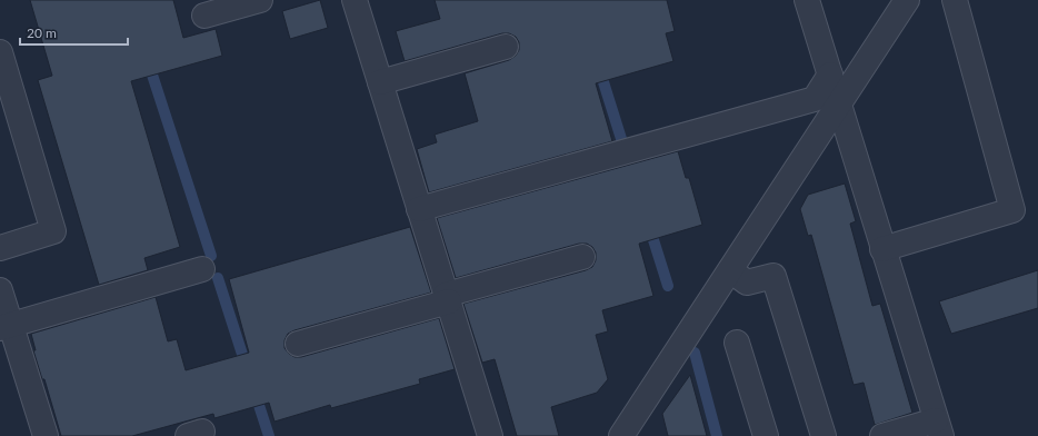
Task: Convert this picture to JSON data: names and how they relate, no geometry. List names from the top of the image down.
{
  "scale_bar": "20 m"
}
